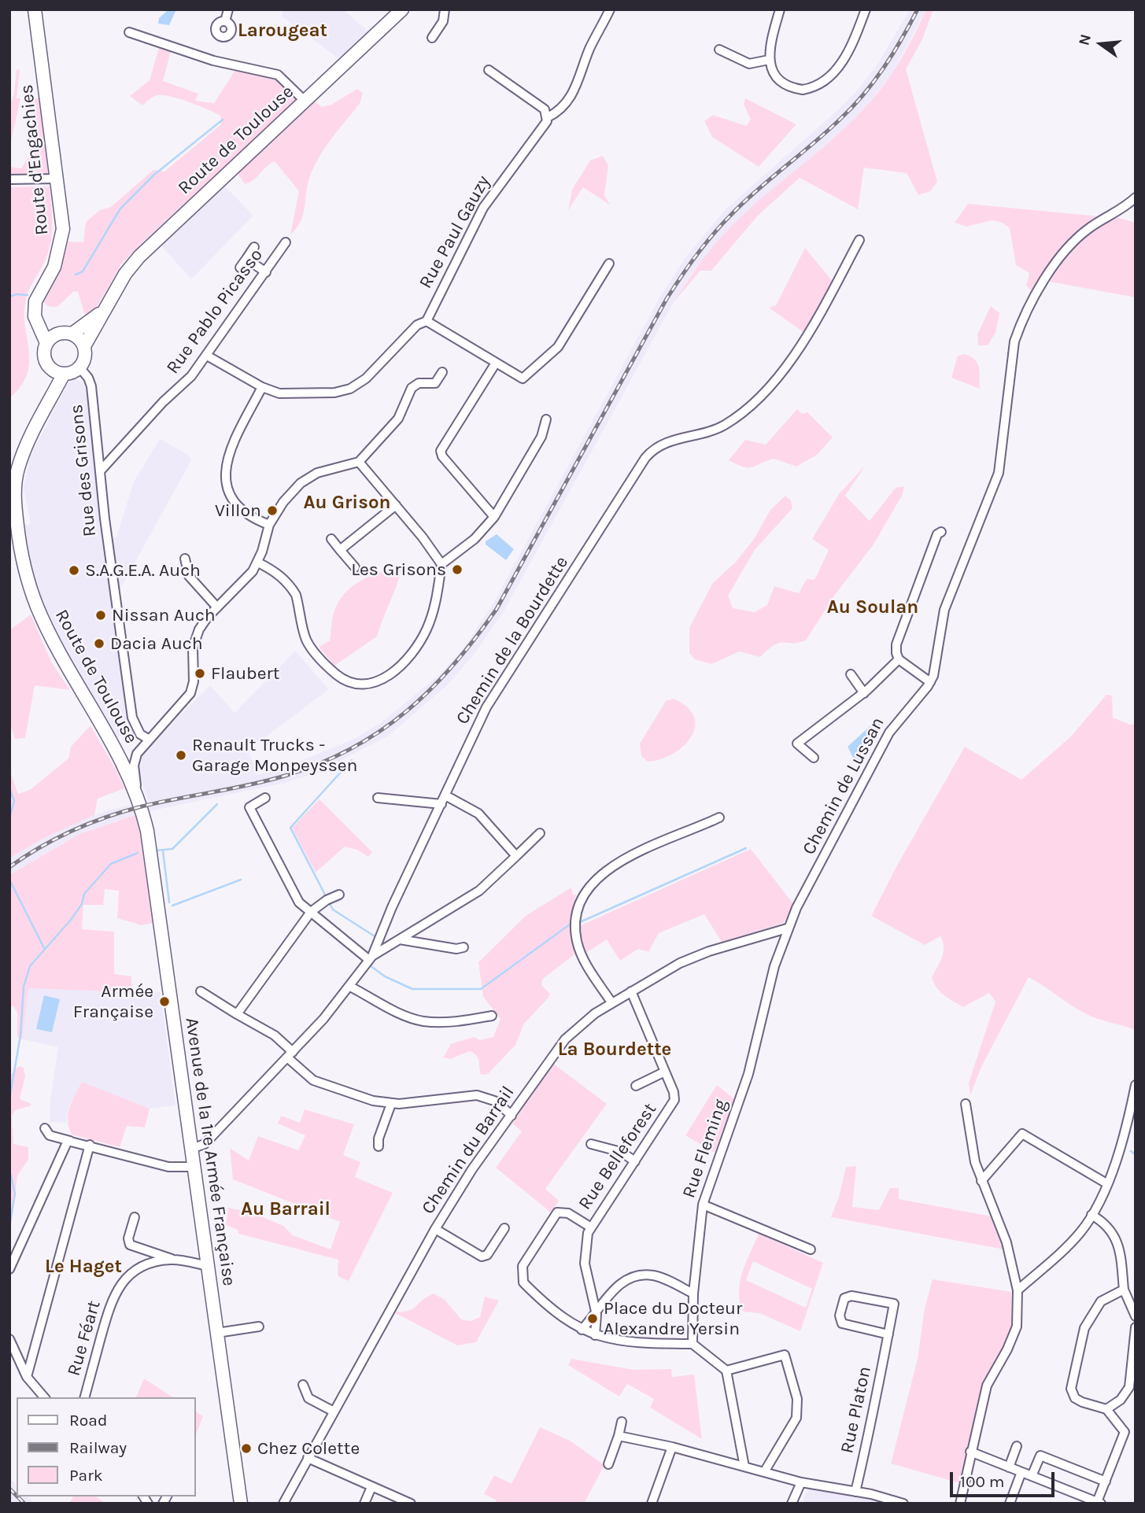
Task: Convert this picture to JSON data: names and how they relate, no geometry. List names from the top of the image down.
{
  "streets": {
    "main road": ["Route de Toulouse", "Route d'Engachies", "Avenue de la 1re Armée Française"],
    "street": [
      "Rue Paul Gauzy",
      "Rue Pablo Picasso",
      "Rue des Grisons",
      "Chemin de la Bourdette",
      "Chemin de Lussan",
      "Rue Fleming",
      "Chemin du Barrail",
      "Rue Belleforest",
      "Rue Féart",
      "Rue Platon"
    ]
  },
  "crossings": [
    ["Route de Toulouse", "Rue des Grisons"],
    ["Route de Toulouse", "Avenue de la 1re Armée Française"],
    ["Rue Pablo Picasso", "Rue des Grisons"],
    ["Chemin de la Bourdette", "Avenue de la 1re Armée Française"],
    ["Chemin de Lussan", "Rue Fleming"],
    ["Chemin de Lussan", "Chemin du Barrail"],
    ["Rue Fleming", "Chemin du Barrail"],
    ["Chemin du Barrail", "Rue Belleforest"],
    ["Avenue de la 1re Armée Française", "Rue Féart"]
  ],
  "districts": [
    "Larougeat",
    "Au Grison",
    "Au Soulan",
    "La Bourdette",
    "Au Barrail",
    "Le Haget"
  ],
  "places": [
    "Villon",
    "Les Grisons",
    "S.A.G.E.A. Auch",
    "Nissan Auch",
    "Dacia Auch",
    "Flaubert",
    "Renault Trucks - Garage Monpeyssen",
    "Armée Française",
    "Place du Docteur Alexandre Yersin",
    "Chez Colette"
  ],
  "legend": ["Road", "Railway", "Park"],
  "scale_bar": "100 m",
  "north": "left"
}
